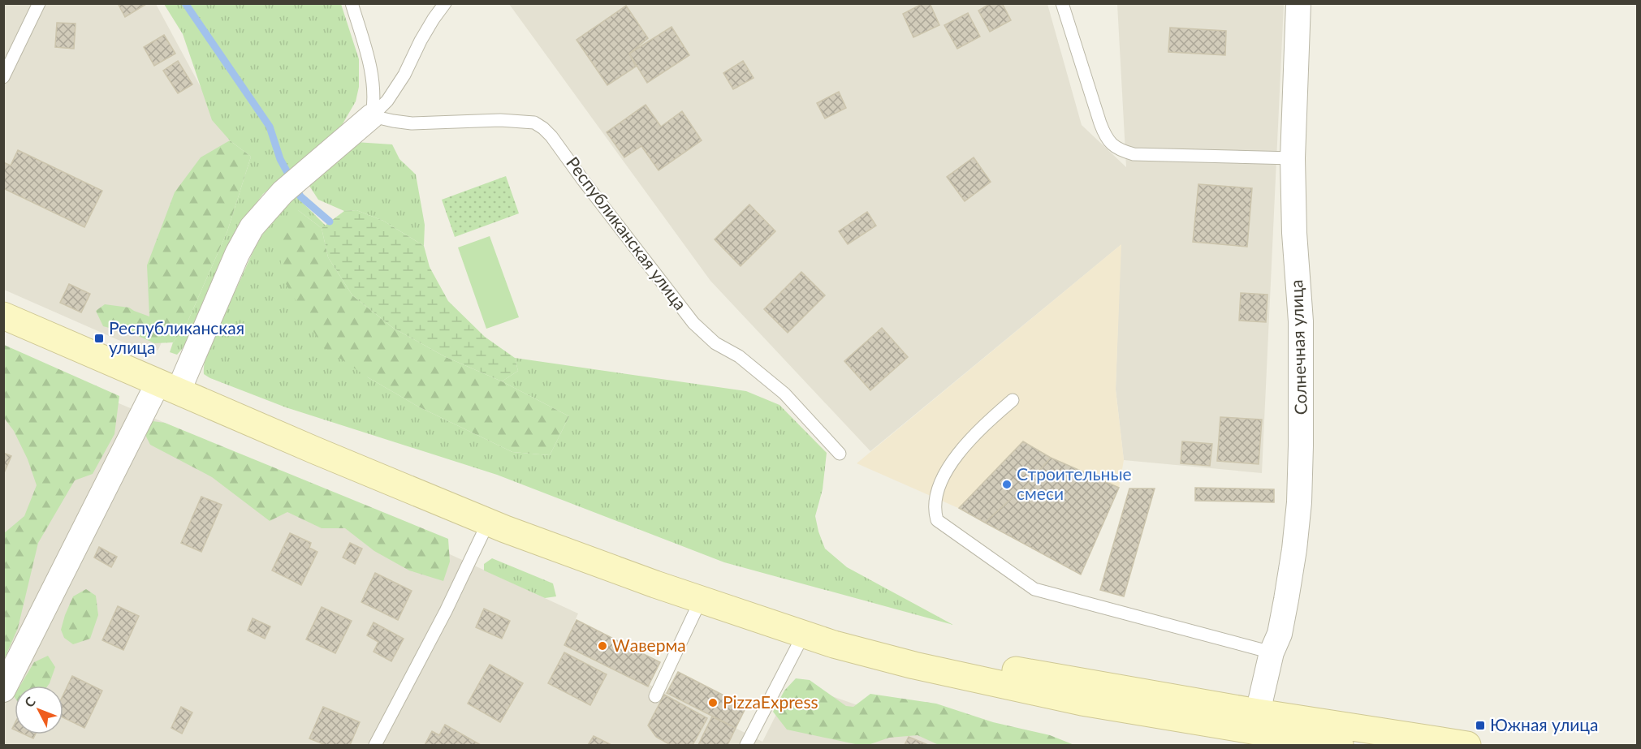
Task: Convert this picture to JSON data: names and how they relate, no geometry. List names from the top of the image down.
{
  "streets": {
    "street": ["Солнечная улица"],
    "lane": ["Республиканская улица"]
  },
  "places": {
    "transit": ["Республиканская улица", "Южная улица"],
    "other": ["Строительные смеси", "Wаверма", "PizzaExpress"]
  },
  "north": "top left"
}
